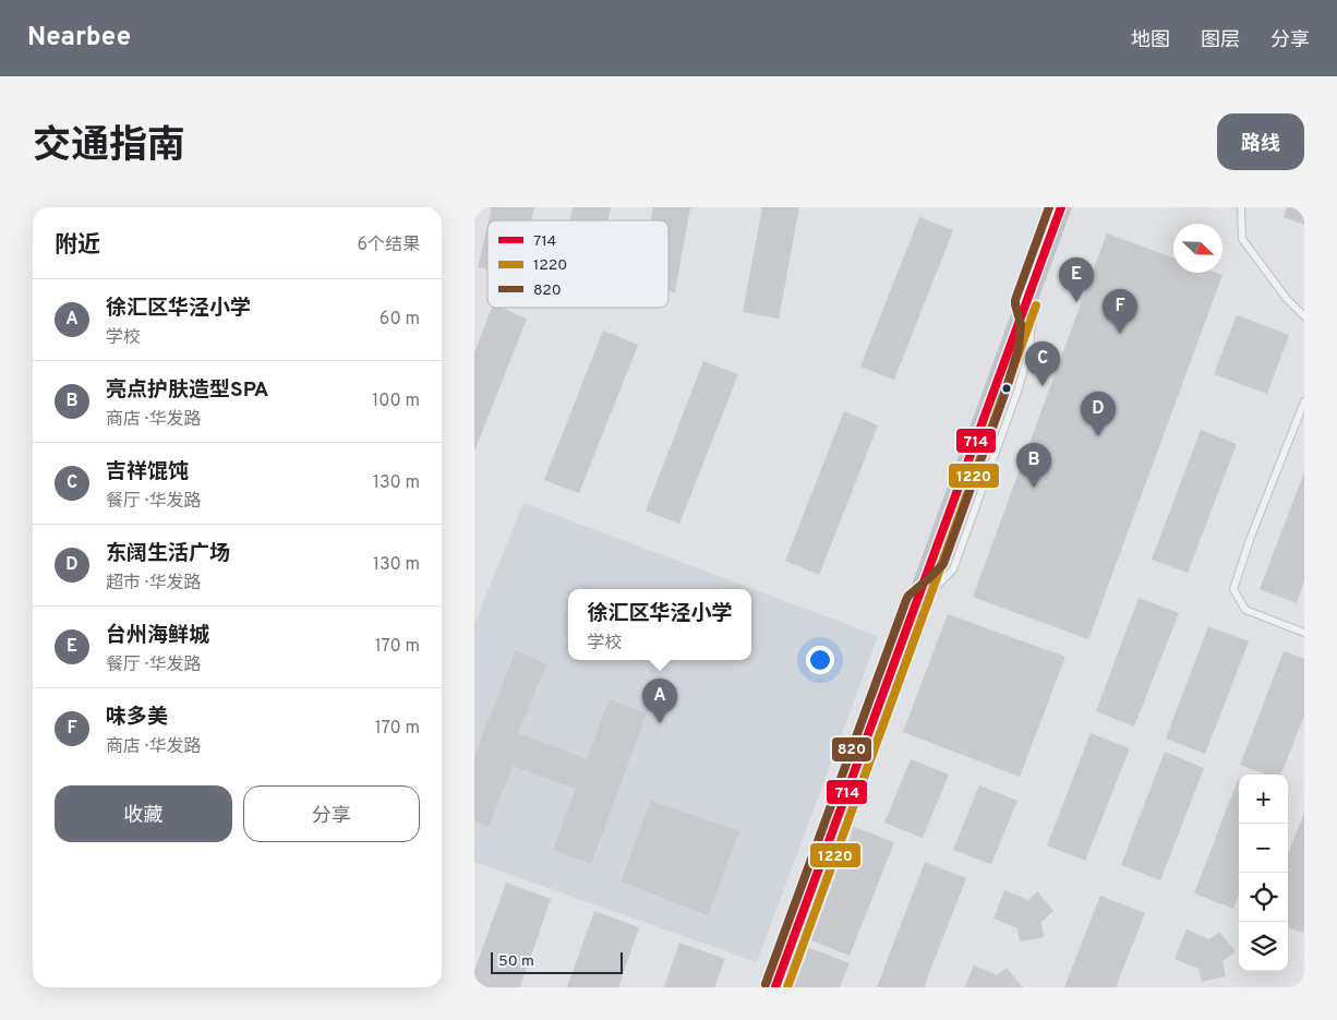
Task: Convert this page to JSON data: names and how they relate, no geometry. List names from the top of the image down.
{
  "lines": ["transit line 714", "transit line 820", "transit line 1220"],
  "legend": ["714", "1220", "820"],
  "scale_bar": "50 m",
  "north": "bottom right",
  "page": {
    "header": "Nearbee",
    "nav": ["地图", "图层", "分享"],
    "title": "交通指南",
    "buttons": [
      "路线",
      ["收藏", "分享"]
    ],
    "heading": ["附近", "6个结果"],
    "pins": [
      "E",
      "F",
      "C",
      "D",
      "B",
      "A"
    ],
    "list": [
      {
        "mark": "A",
        "name": "徐汇区华泾小学",
        "note": "学校",
        "value": "60 m"
      },
      {
        "mark": "B",
        "name": "亮点护肤造型SPA",
        "note": "商店 · 华发路",
        "value": "100 m"
      },
      {
        "mark": "C",
        "name": "吉祥馄饨",
        "note": "餐厅 · 华发路",
        "value": "130 m"
      },
      {
        "mark": "D",
        "name": "东阔生活广场",
        "note": "超市 · 华发路",
        "value": "130 m"
      },
      {
        "mark": "E",
        "name": "台州海鲜城",
        "note": "餐厅 · 华发路",
        "value": "170 m"
      },
      {
        "mark": "F",
        "name": "味多美",
        "note": "商店 · 华发路",
        "value": "170 m"
      }
    ],
    "popup": ["徐汇区华泾小学", "学校"],
    "map_buttons": ["+", "−"],
    "scale": "50 m"
  }
}
